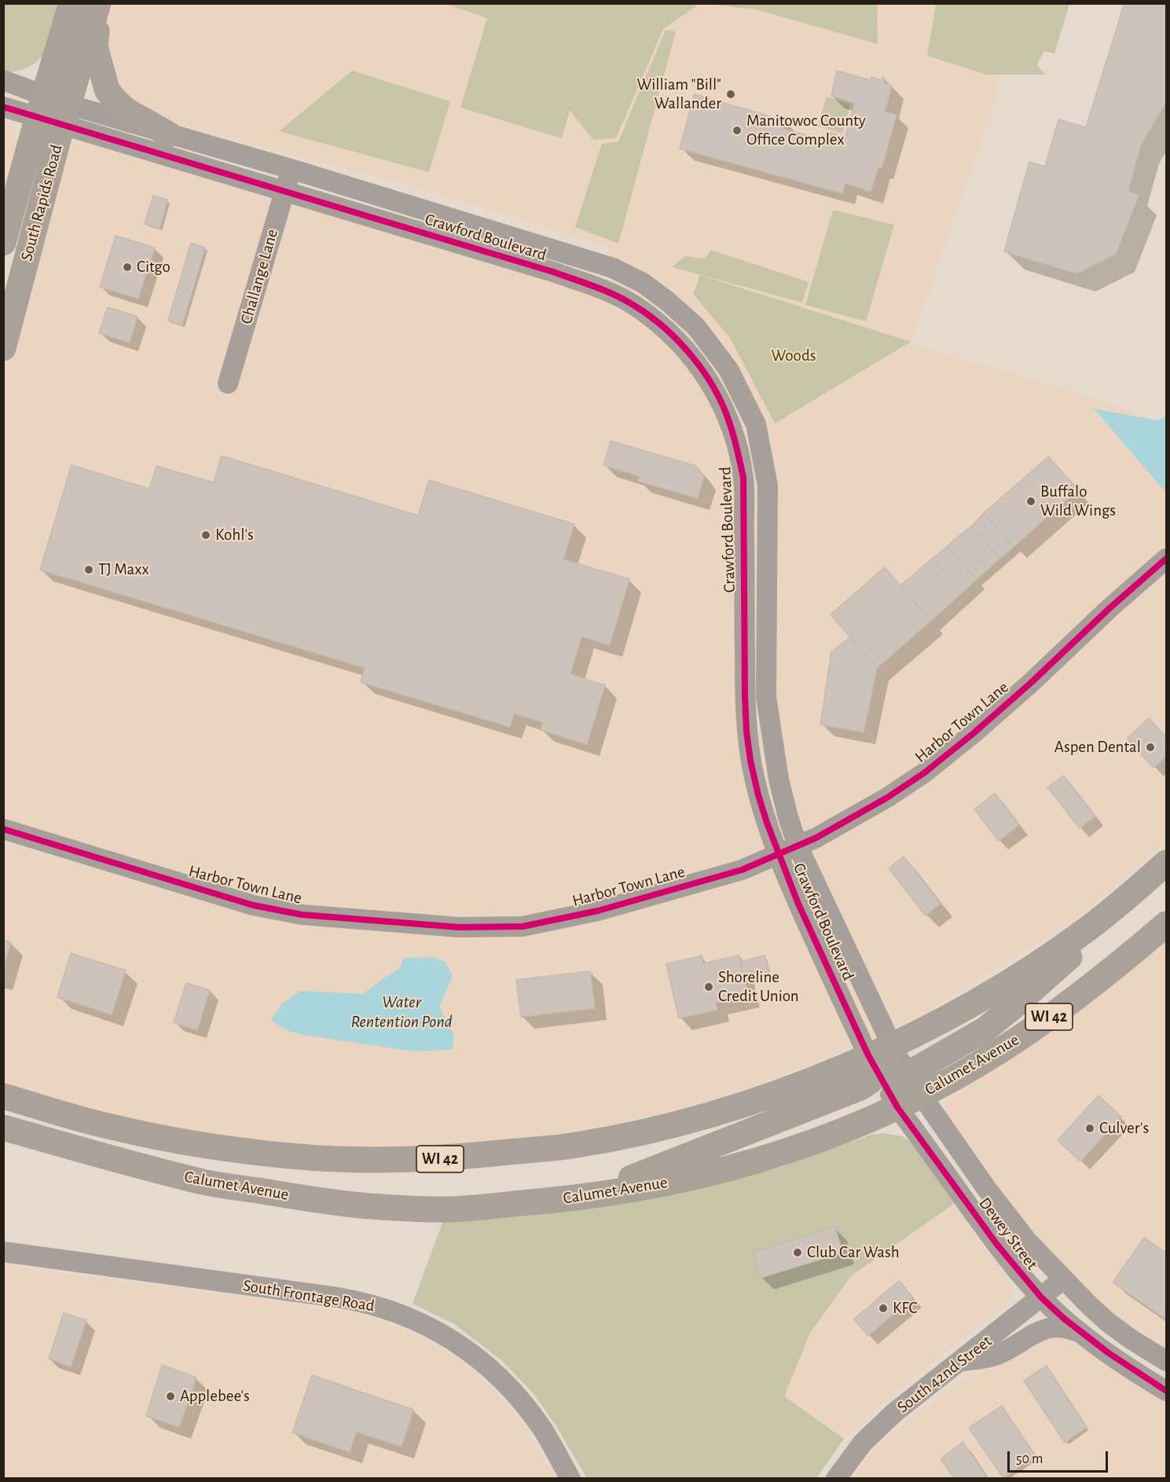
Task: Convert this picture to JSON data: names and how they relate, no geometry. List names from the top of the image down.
{
  "streets": {
    "main road": ["South Rapids Road", "WI 42", "Calumet Avenue"],
    "street": [
      "Crawford Boulevard",
      "Challange Lane",
      "Harbor Town Lane",
      "Dewey Street",
      "South Frontage Road",
      "South 42nd Street"
    ]
  },
  "crossings": [
    ["South Rapids Road", "Crawford Boulevard"],
    ["Crawford Boulevard", "Challange Lane"],
    ["Crawford Boulevard", "Harbor Town Lane"],
    ["Crawford Boulevard", "Calumet Avenue"],
    ["Crawford Boulevard", "Dewey Street"],
    ["Calumet Avenue", "Dewey Street"],
    ["Dewey Street", "South 42nd Street"]
  ],
  "water": ["Water Rentention Pond"],
  "parks": ["Woods"],
  "places": [
    "William \"Bill\" Wallander",
    "Manitowoc County Office Complex",
    "Citgo",
    "Buffalo Wild Wings",
    "Kohl's",
    "TJ Maxx",
    "Aspen Dental",
    "Shoreline Credit Union",
    "Culver's",
    "Club Car Wash",
    "KFC",
    "Applebee's"
  ],
  "scale_bar": "50 m"
}
